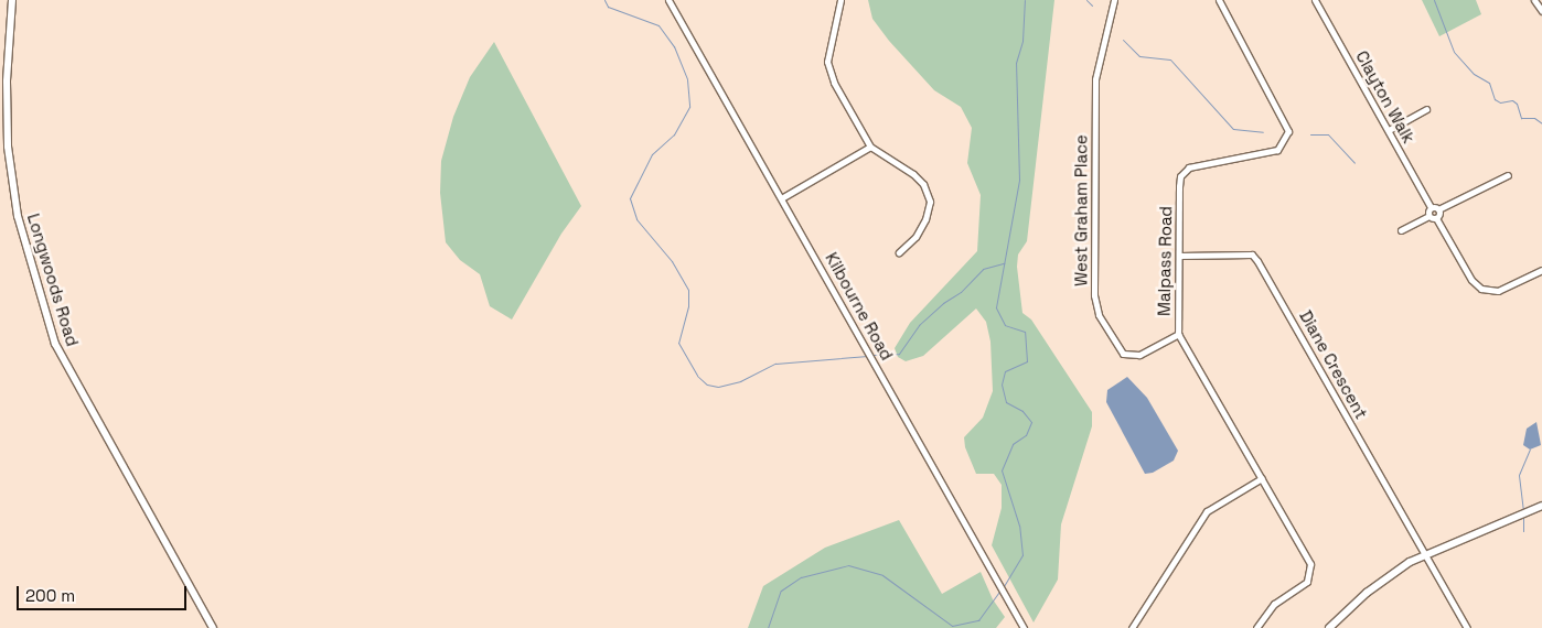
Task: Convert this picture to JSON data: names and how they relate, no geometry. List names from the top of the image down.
{
  "streets": {
    "main road": ["Longwoods Road"],
    "street": [
      "Clayton Walk",
      "West Graham Place",
      "Malpass Road",
      "Kilbourne Road",
      "Diane Crescent"
    ]
  },
  "crossings": [
    ["West Graham Place", "Malpass Road"],
    ["Malpass Road", "Diane Crescent"]
  ],
  "scale_bar": "200 m"
}
